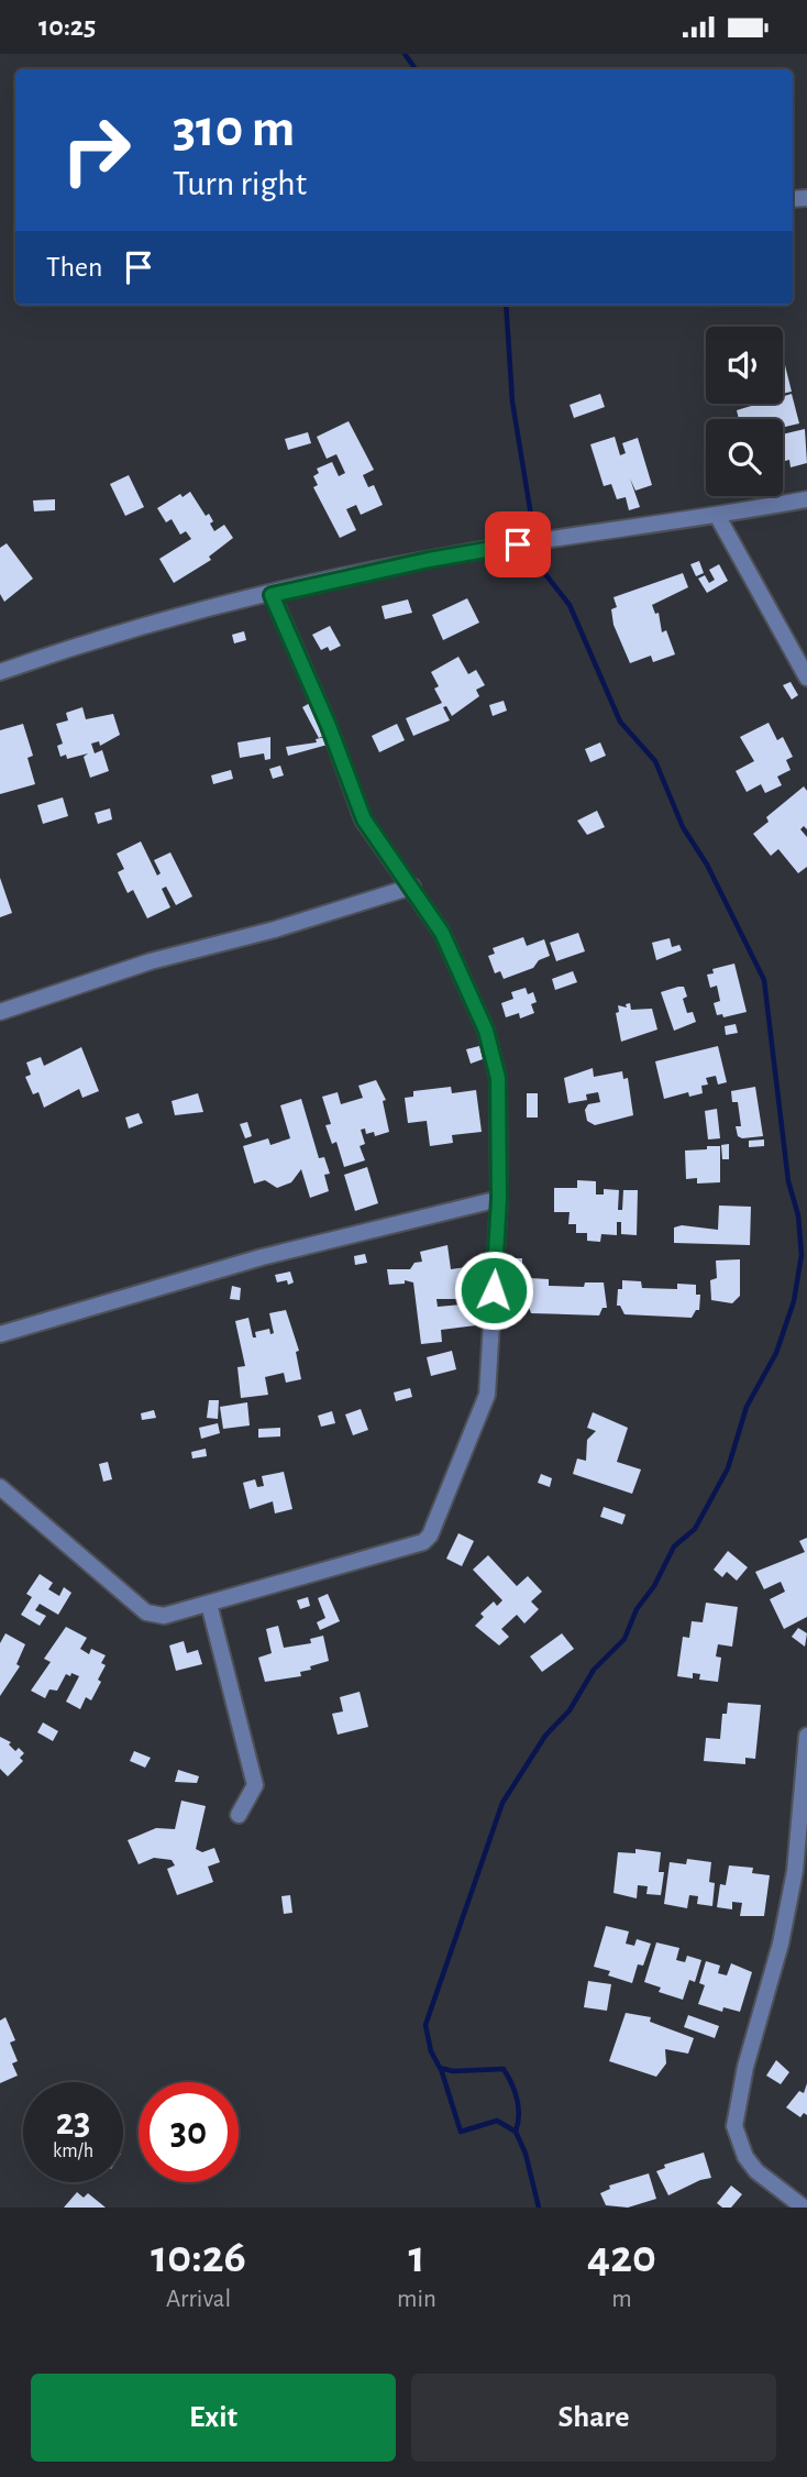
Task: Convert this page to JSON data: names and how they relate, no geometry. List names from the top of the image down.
{
  "page": {
    "status": "10:25",
    "turn": ["310 m", "Turn right"],
    "then": "Then",
    "speed": "23 km/h",
    "limit": "30",
    "eta": [
      "10:26",
      "Arrival",
      "1",
      "min",
      "420",
      "m"
    ],
    "buttons": ["Exit", "Share"]
  }
}
